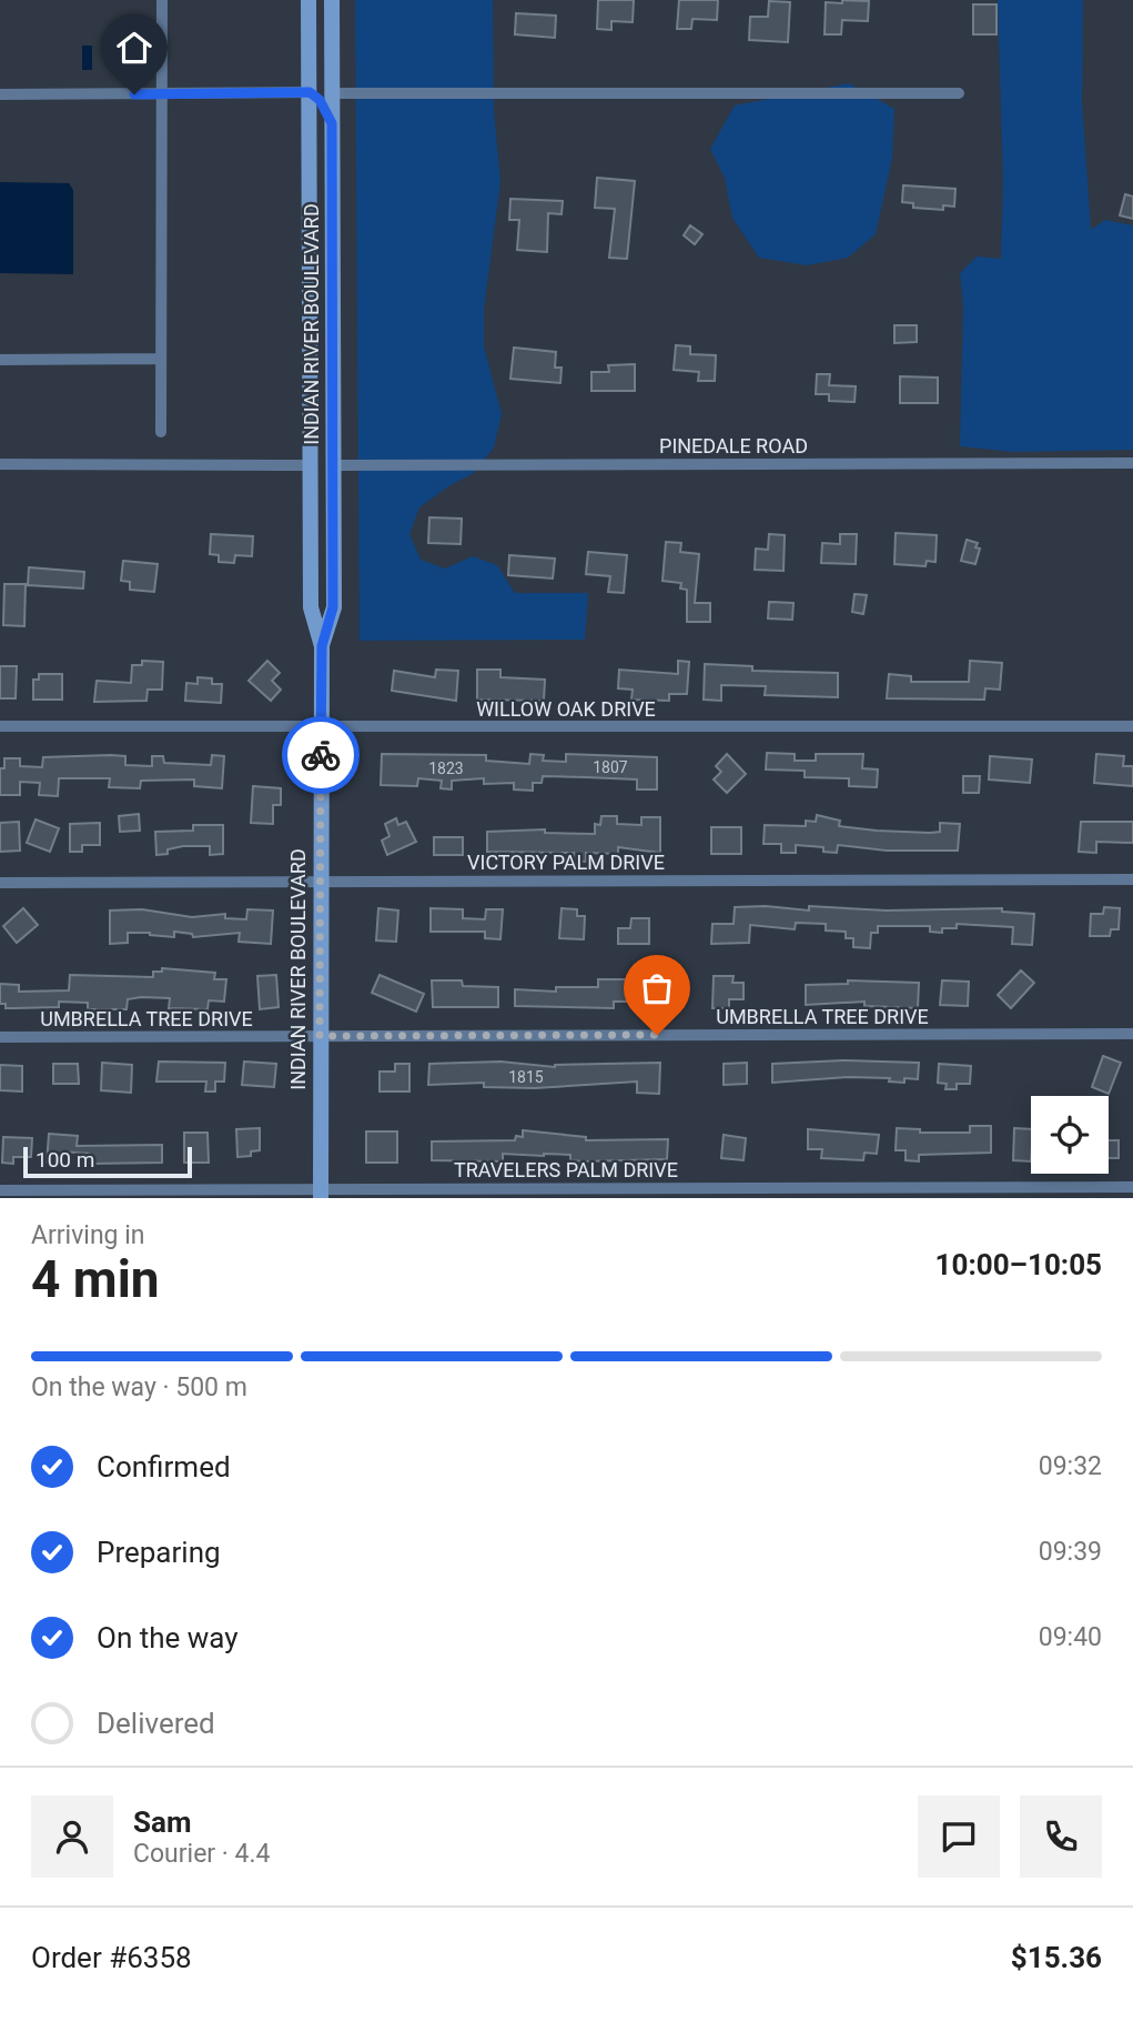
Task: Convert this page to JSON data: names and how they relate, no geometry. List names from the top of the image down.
{
  "streets": {
    "main road": ["INDIAN RIVER BOULEVARD"],
    "street": [
      "PINEDALE ROAD",
      "WILLOW OAK DRIVE",
      "VICTORY PALM DRIVE",
      "UMBRELLA TREE DRIVE",
      "TRAVELERS PALM DRIVE"
    ]
  },
  "crossings": [
    ["INDIAN RIVER BOULEVARD", "PINEDALE ROAD"],
    ["INDIAN RIVER BOULEVARD", "WILLOW OAK DRIVE"],
    ["INDIAN RIVER BOULEVARD", "VICTORY PALM DRIVE"],
    ["INDIAN RIVER BOULEVARD", "UMBRELLA TREE DRIVE"],
    ["INDIAN RIVER BOULEVARD", "TRAVELERS PALM DRIVE"]
  ],
  "house_numbers": ["1807", "1823", "1815"],
  "scale_bar": "100 m",
  "page": {
    "scale": "100 m",
    "heading": ["4 min", "Arriving in", "10:00–10:05"],
    "panel": [
      "Sam",
      "Courier · 4.4",
      "Order #6358",
      "$15.36"
    ],
    "bar": "On the way · 500 m",
    "list": [
      ["Confirmed", "09:32"],
      ["Preparing", "09:39"],
      ["On the way", "09:40"],
      "Delivered"
    ]
  }
}
